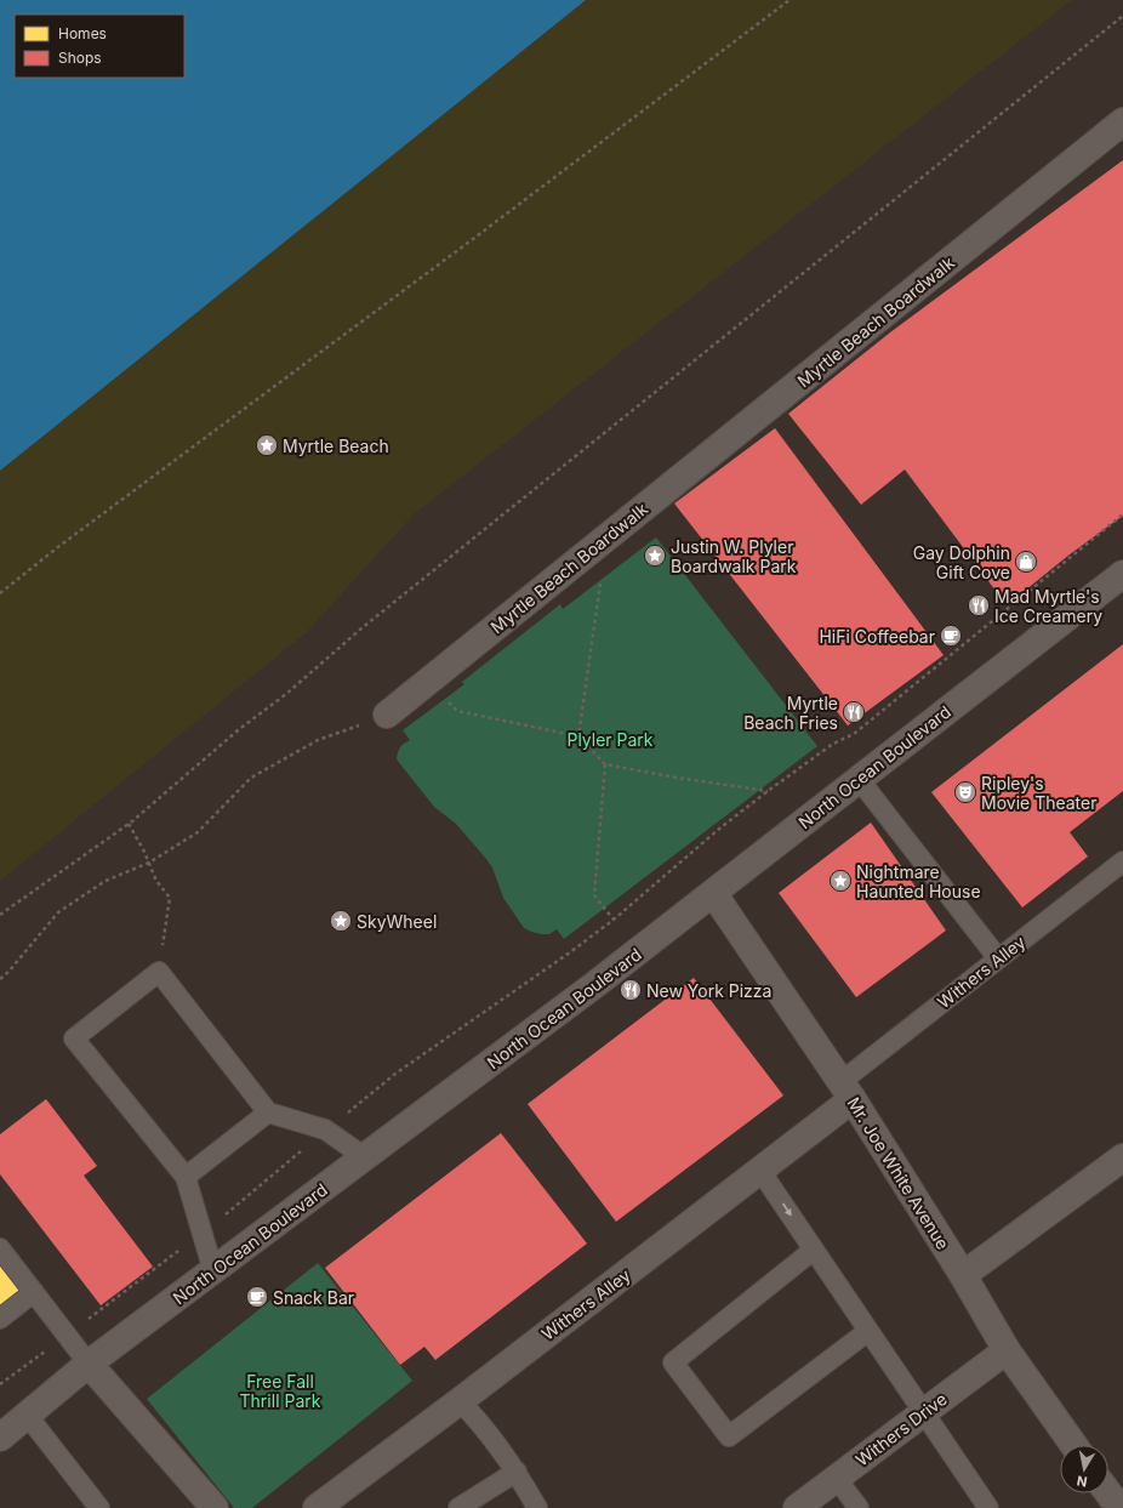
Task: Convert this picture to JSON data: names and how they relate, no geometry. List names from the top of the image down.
{
  "streets": {
    "street": [
      "Myrtle Beach Boardwalk",
      "North Ocean Boulevard",
      "Withers Alley",
      "Mr. Joe White Avenue",
      "Withers Drive"
    ]
  },
  "crossings": [
    ["North Ocean Boulevard", "Mr. Joe White Avenue"],
    ["Withers Alley", "Mr. Joe White Avenue"],
    ["Mr. Joe White Avenue", "Withers Drive"]
  ],
  "parks": ["Plyler Park", "Free Fall Thrill Park"],
  "places": {
    "place": [
      "Myrtle Beach",
      "Justin W. Plyler Boardwalk Park",
      "Nightmare Haunted House",
      "SkyWheel"
    ],
    "shop": ["Gay Dolphin Gift Cove"],
    "restaurant": ["Mad Myrtle's Ice Creamery", "Myrtle Beach Fries", "New York Pizza"],
    "cafe": ["HiFi Coffeebar", "Snack Bar"],
    "theatre": ["Ripley's Movie Theater"]
  },
  "legend": ["Homes", "Shops"],
  "north": "bottom"
}
